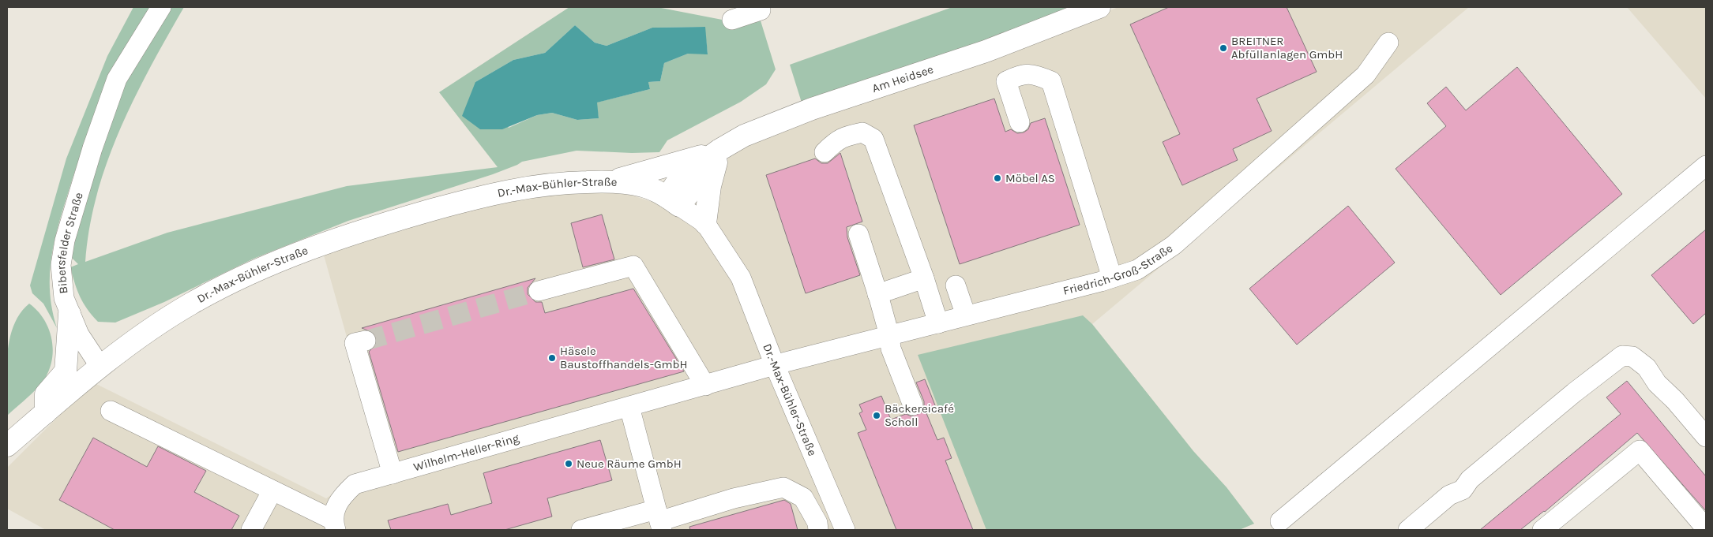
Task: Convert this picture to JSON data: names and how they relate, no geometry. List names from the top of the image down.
{
  "streets": {
    "main road": ["Am Heidsee", "Dr.-Max-Bühler-Straße"],
    "street": ["Bibersfelder Straße", "Friedrich-Groß-Straße", "Wilhelm-Heller-Ring"]
  },
  "crossings": [
    ["Am Heidsee", "Dr.-Max-Bühler-Straße"],
    ["Dr.-Max-Bühler-Straße", "Bibersfelder Straße"],
    ["Dr.-Max-Bühler-Straße", "Friedrich-Groß-Straße"],
    ["Dr.-Max-Bühler-Straße", "Wilhelm-Heller-Ring"],
    ["Friedrich-Groß-Straße", "Wilhelm-Heller-Ring"]
  ],
  "places": [
    "BREITNER Abfüllanlagen GmbH",
    "Möbel AS",
    "Häsele Baustoffhandels-GmbH",
    "Bäckereicafé Scholl",
    "Neue Räume GmbH"
  ]
}
